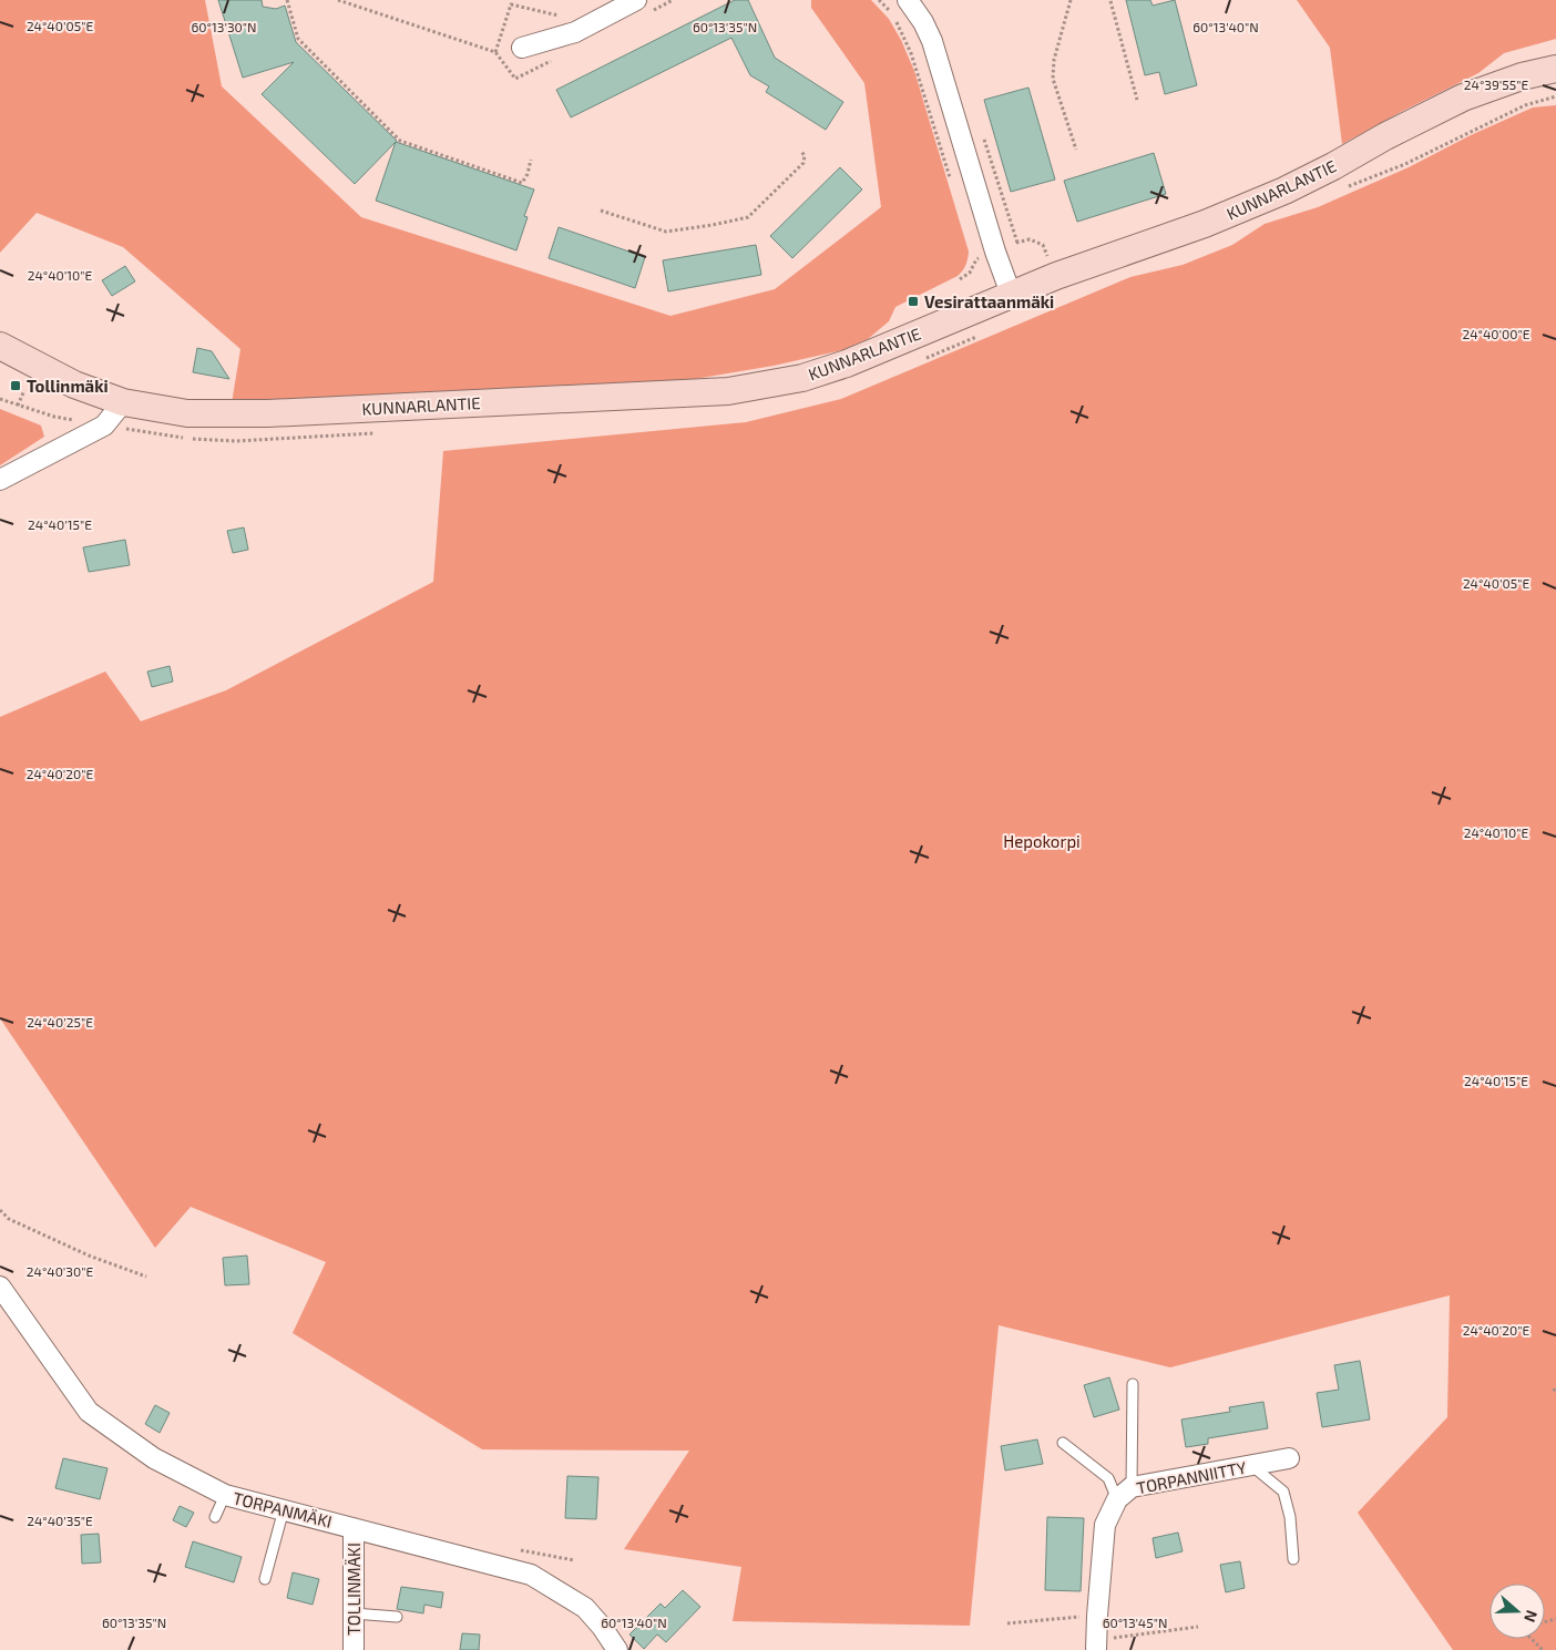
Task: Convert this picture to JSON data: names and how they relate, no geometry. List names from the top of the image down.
{
  "streets": {
    "main road": ["KUNNARLANTIE"],
    "street": ["TORPANNIITTY", "TORPANMÄKI", "TOLLINMÄKI"]
  },
  "crossings": [
    ["TORPANMÄKI", "TOLLINMÄKI"]
  ],
  "parks": ["Hepokorpi"],
  "places": {
    "transit": ["Vesirattaanmäki", "Tollinmäki"]
  },
  "north": "right",
  "coordinates": [
    "24°40'05\"E",
    "60°13'35\"N",
    "60°13'40\"N",
    "60°13'30\"N",
    "24°39'55\"E",
    "24°40'10\"E",
    "24°40'00\"E",
    "24°40'15\"E",
    "24°40'20\"E",
    "24°40'25\"E",
    "24°40'30\"E",
    "24°40'35\"E",
    "60°13'45\"N"
  ]
}
